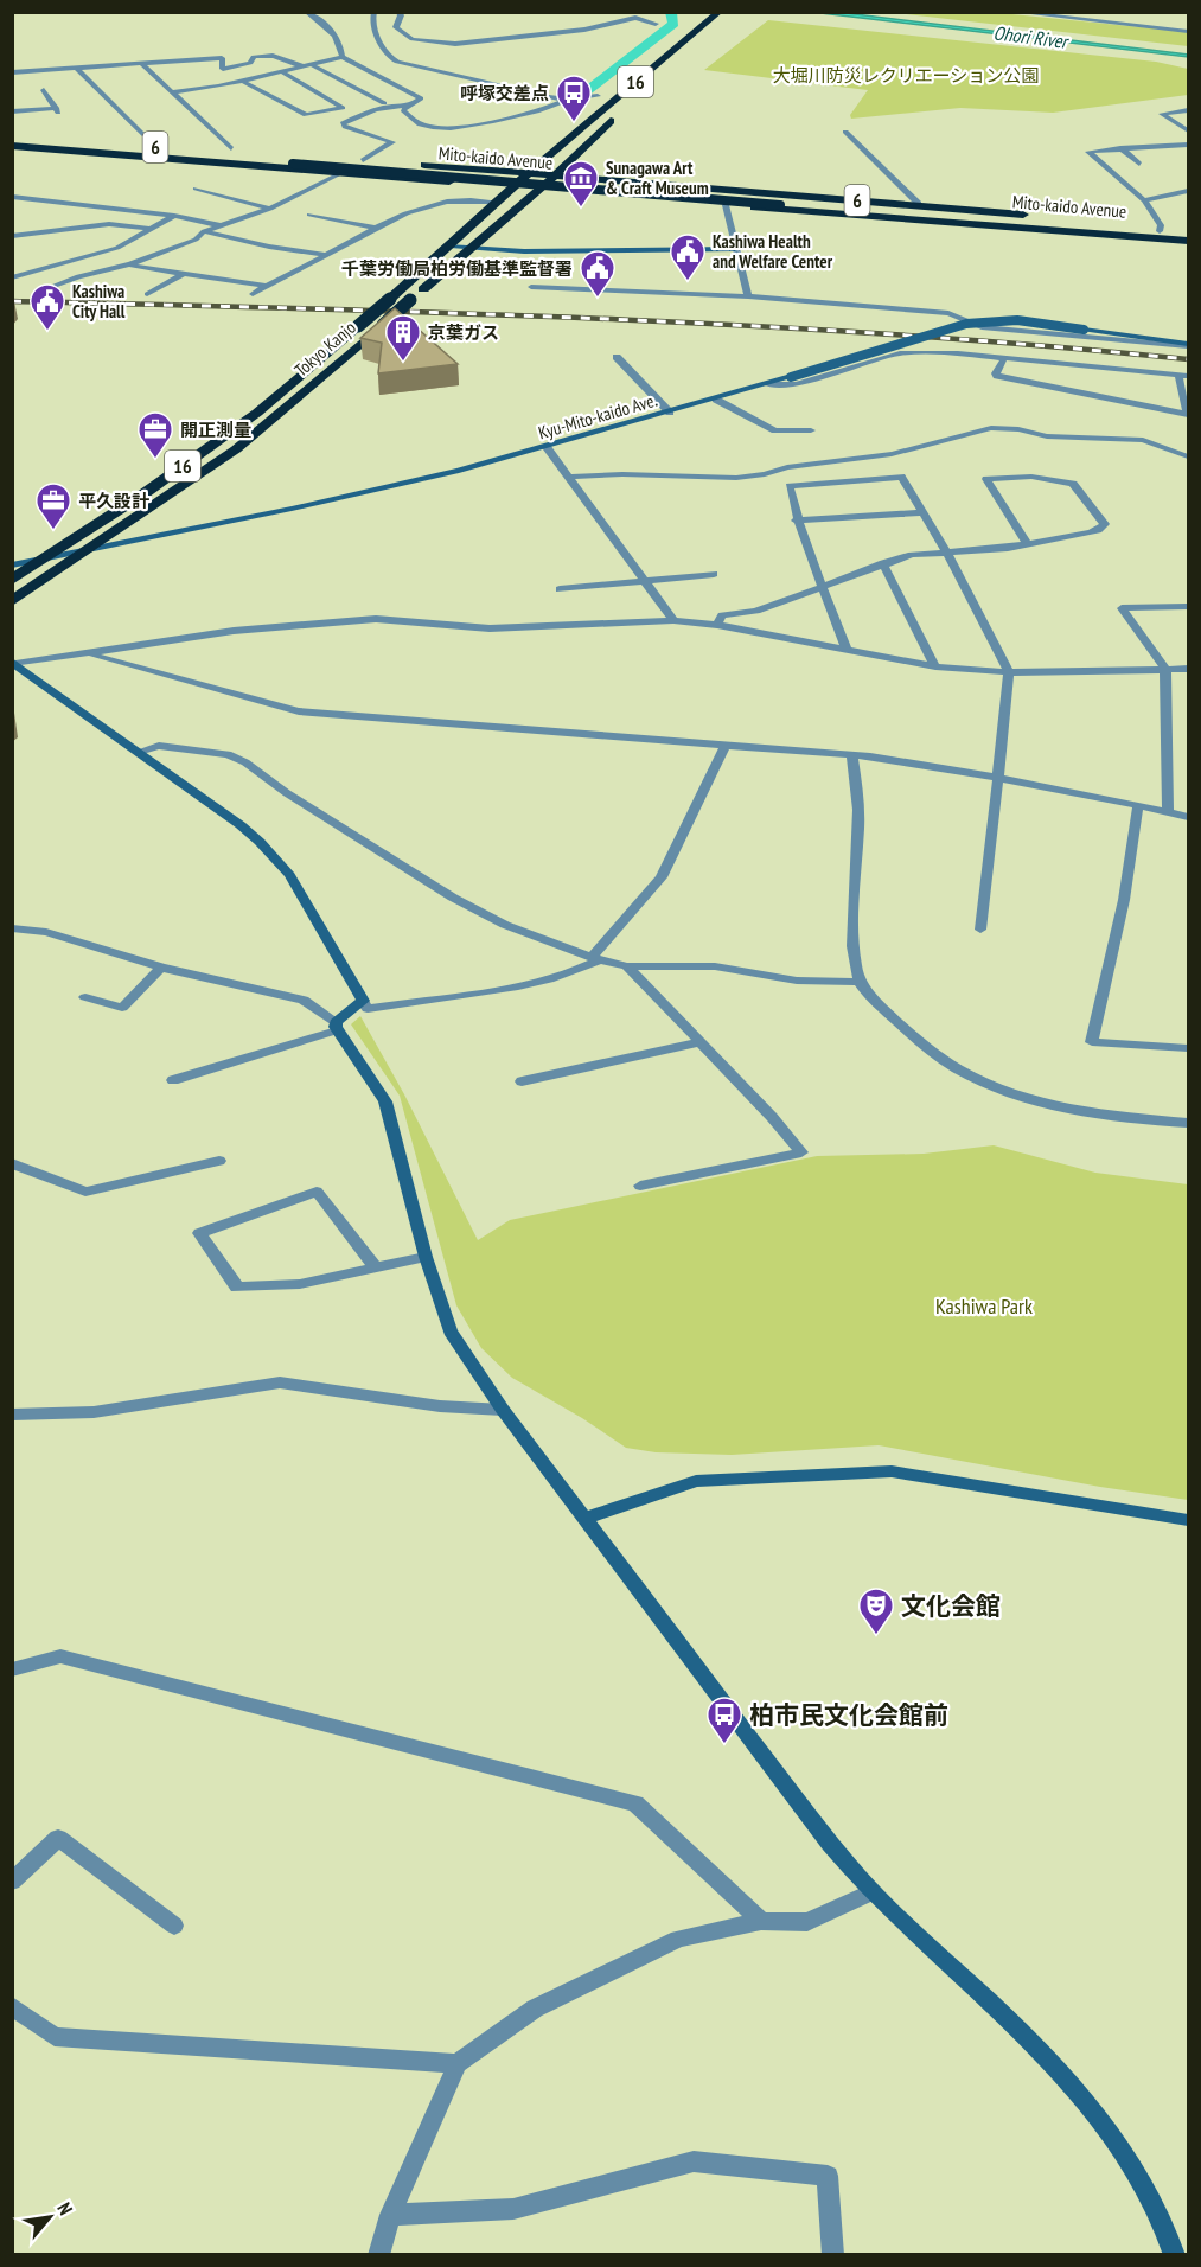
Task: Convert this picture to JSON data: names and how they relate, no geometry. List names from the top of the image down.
{
  "streets": {
    "highway": [
      "16",
      "6",
      "Mito-kaido Avenue",
      "Tokyo Kanjo"
    ],
    "street": ["Kyu-Mito-kaido Ave."]
  },
  "crossings": [
    ["6", "Mito-kaido Avenue"],
    ["6", "Tokyo Kanjo"],
    ["Tokyo Kanjo", "Kyu-Mito-kaido Ave."]
  ],
  "water": ["Ohori River"],
  "parks": ["大堀川防災レクリエーション公園", "Kashiwa Park"],
  "places": {
    "bus stop": ["呼塚交差点", "柏市民文化会館前"],
    "museum": ["Sunagawa Art & Craft Museum"],
    "public building": ["Kashiwa Health and Welfare Center", "千葉労働局柏労働基準監督署", "Kashiwa City Hall"],
    "building": ["京葉ガス"],
    "office": ["開正測量", "平久設計"],
    "theatre": ["文化会館"]
  },
  "north": "top right"
}
